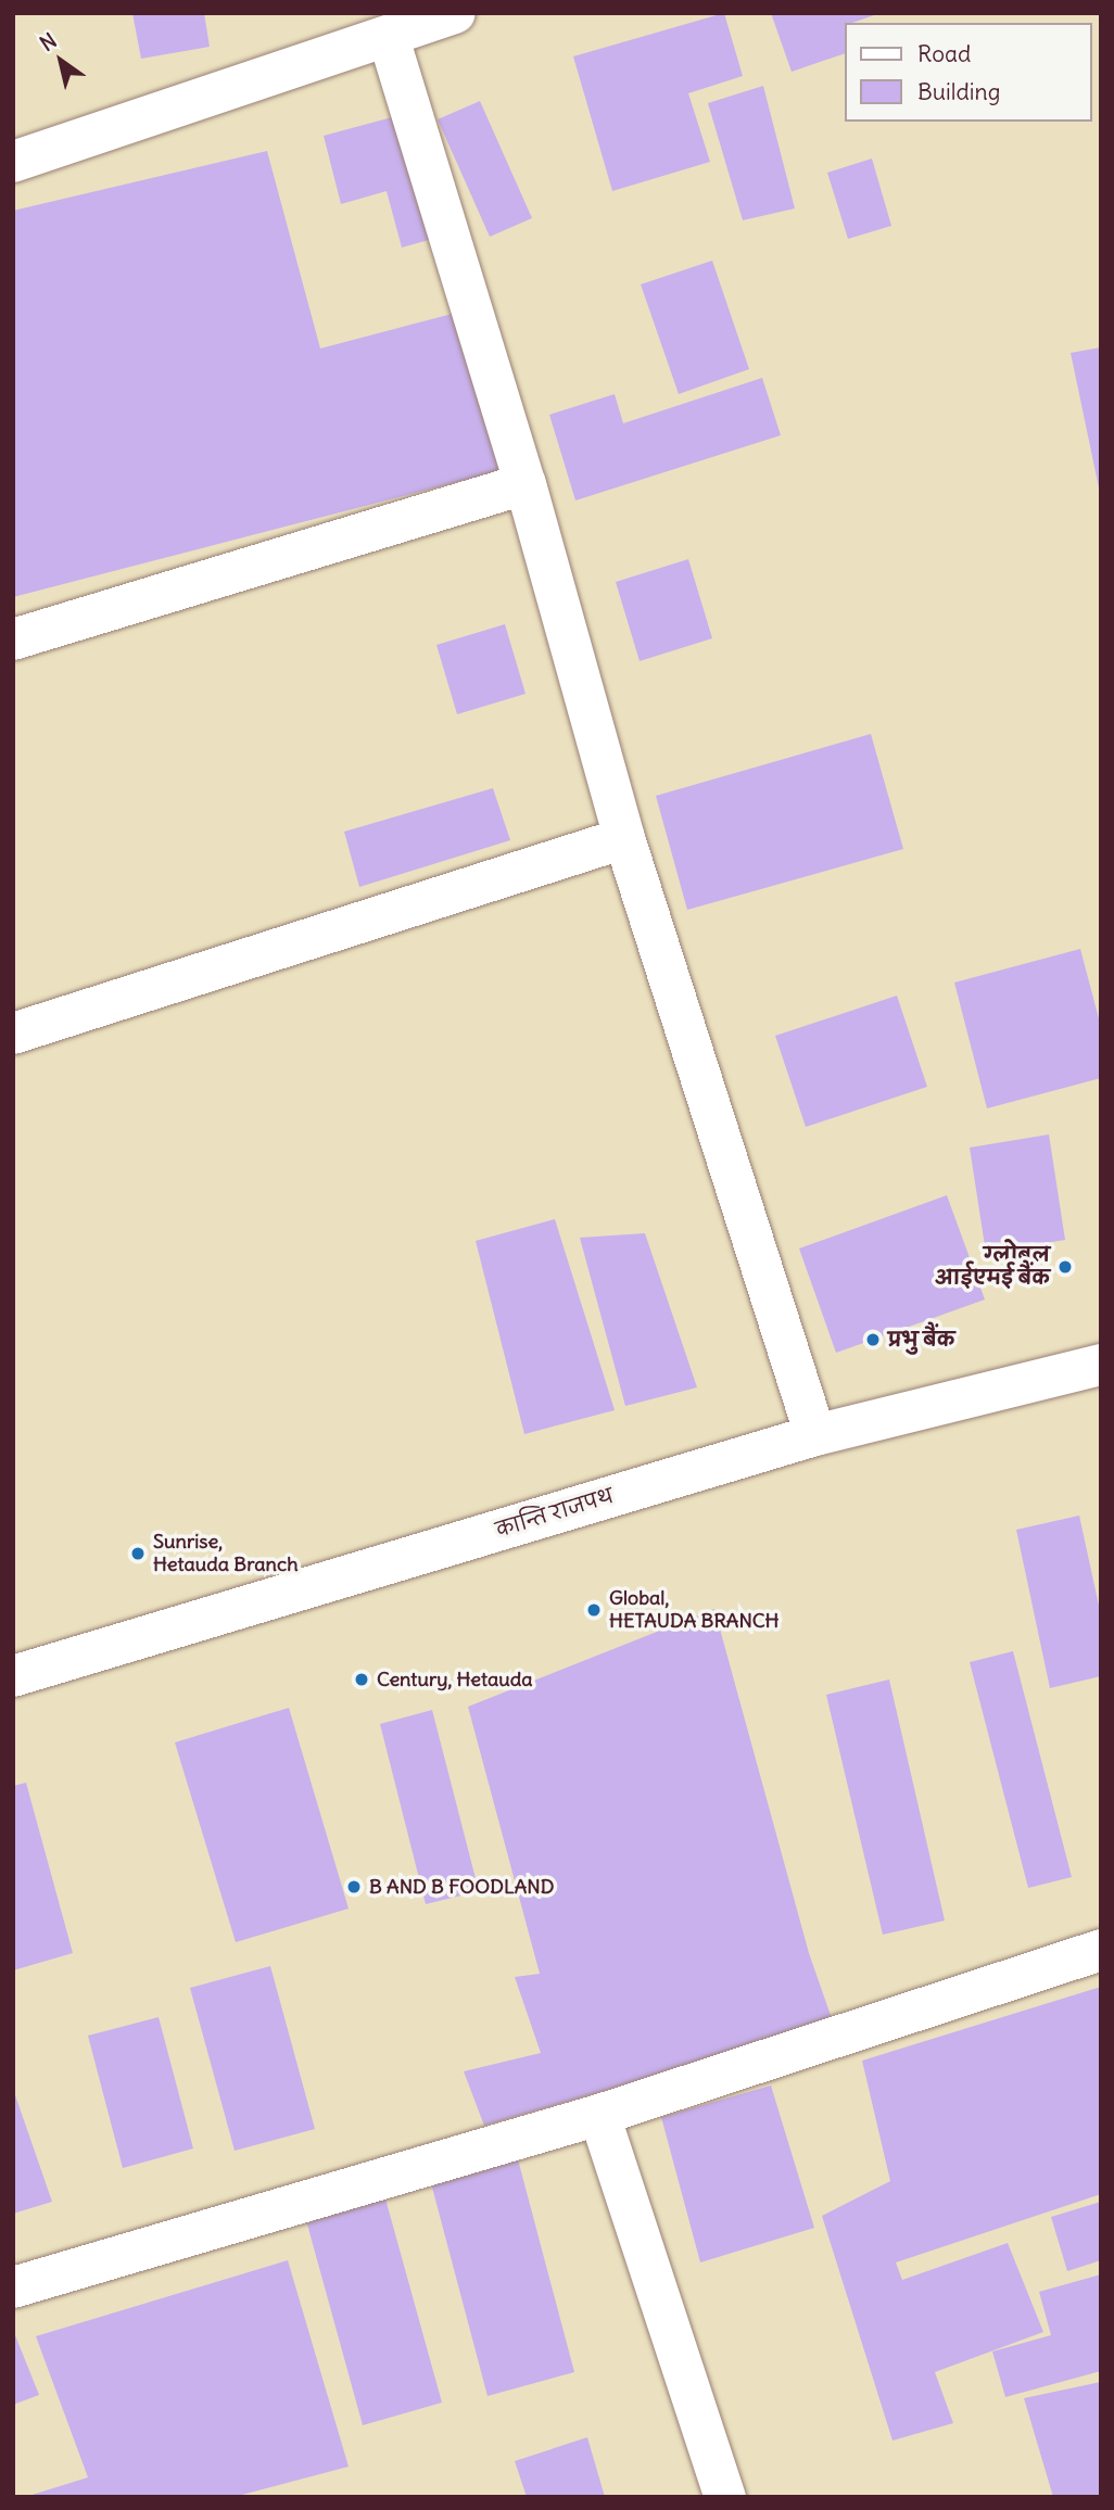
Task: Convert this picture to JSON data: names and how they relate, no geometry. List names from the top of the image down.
{
  "streets": {
    "street": ["कान्ति राजपथ"]
  },
  "places": [
    "ग्लोबल आईएमई बैंक",
    "प्रभु बैंक",
    "Sunrise, Hetauda Branch",
    "Global, HETAUDA BRANCH",
    "Century, Hetauda",
    "B AND B FOODLAND"
  ],
  "legend": ["Road", "Building"],
  "north": "top left"
}
